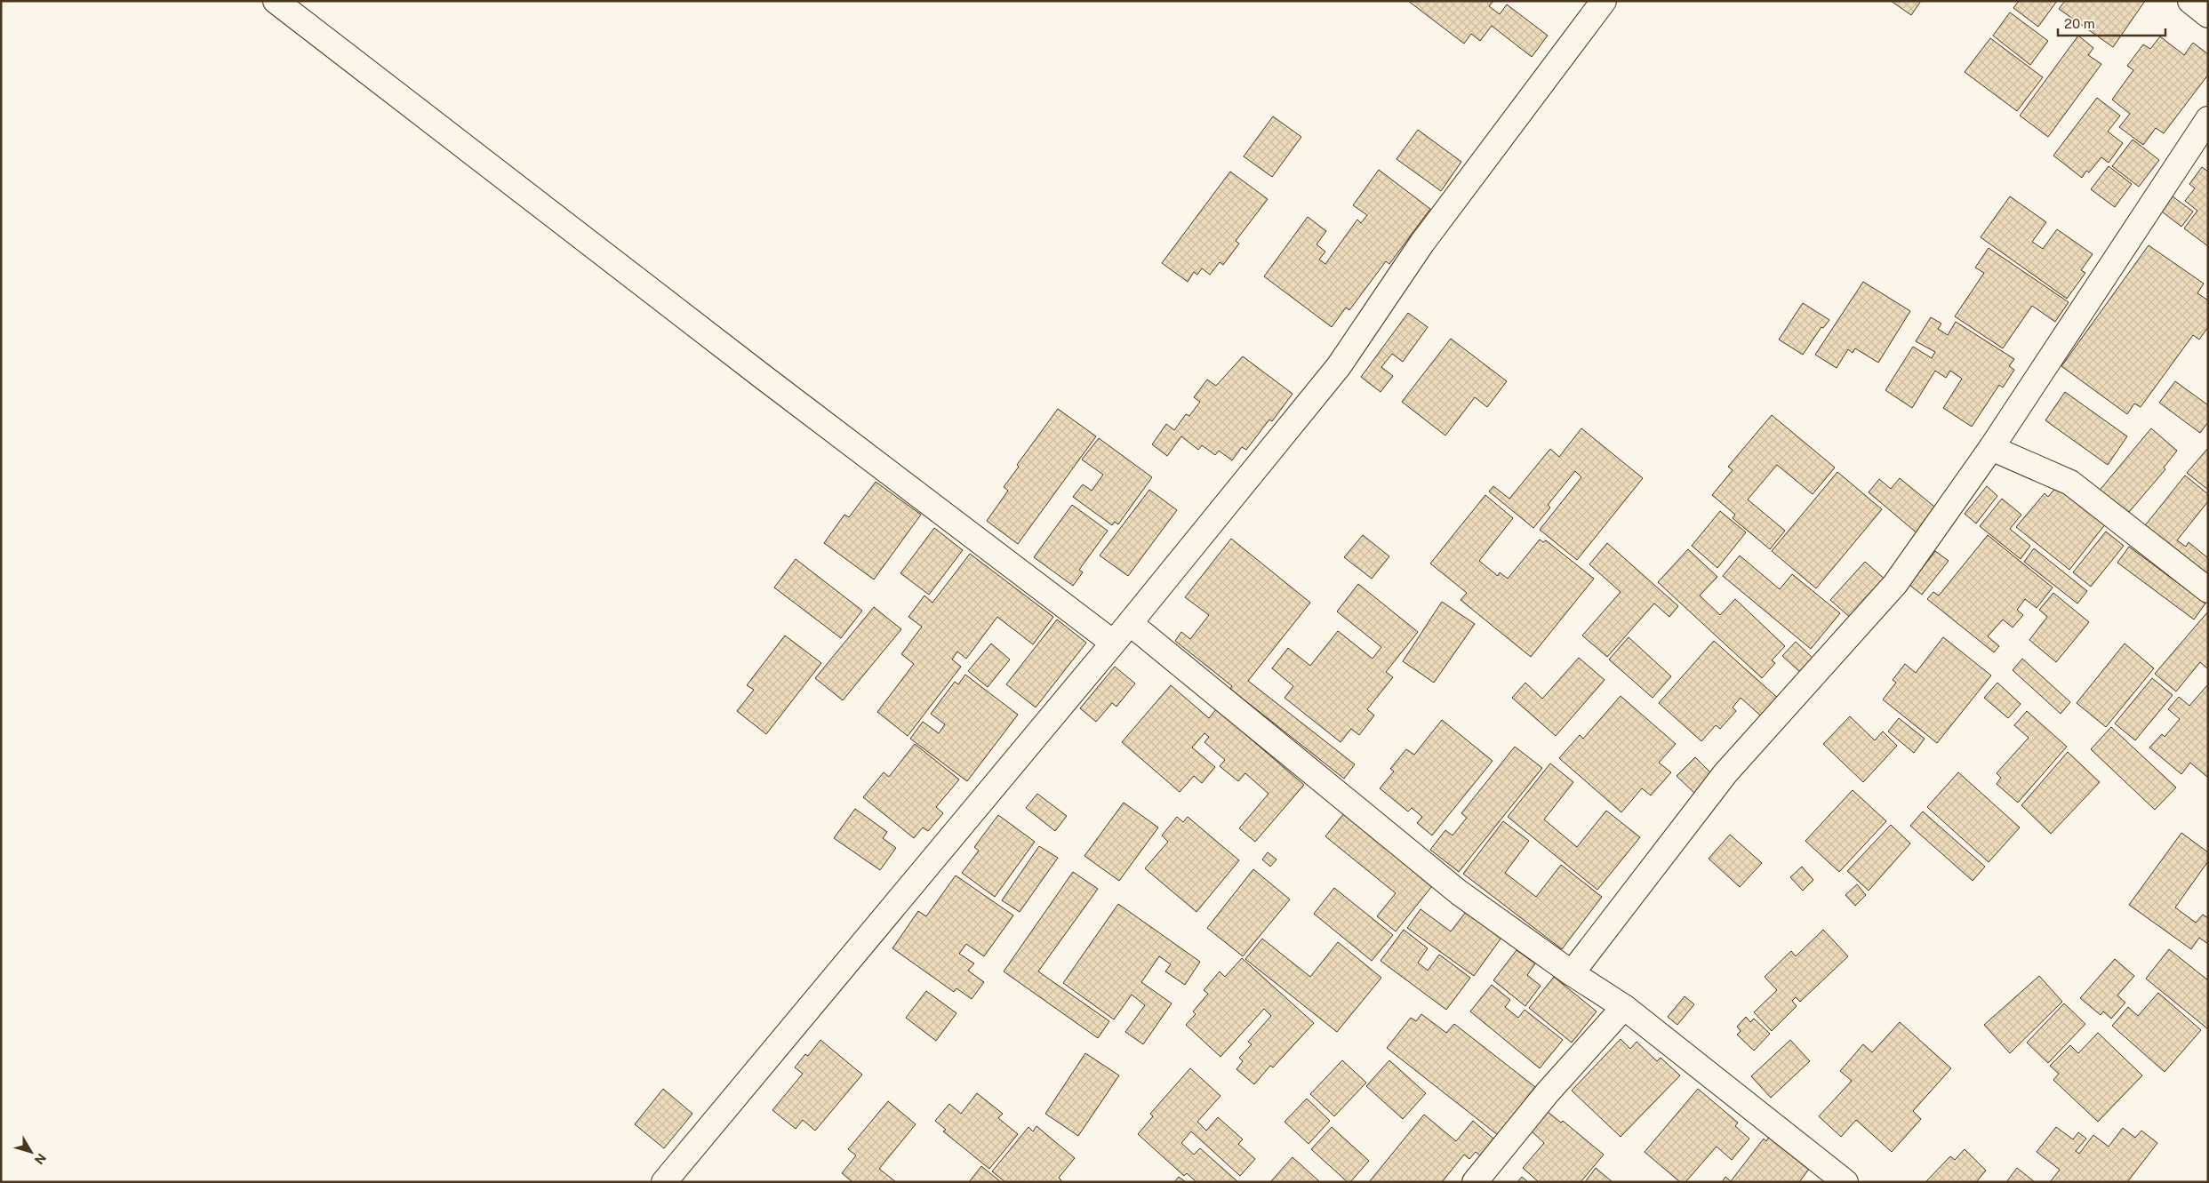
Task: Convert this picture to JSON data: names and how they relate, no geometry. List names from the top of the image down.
{
  "scale_bar": "20 m",
  "north": "bottom right"
}
